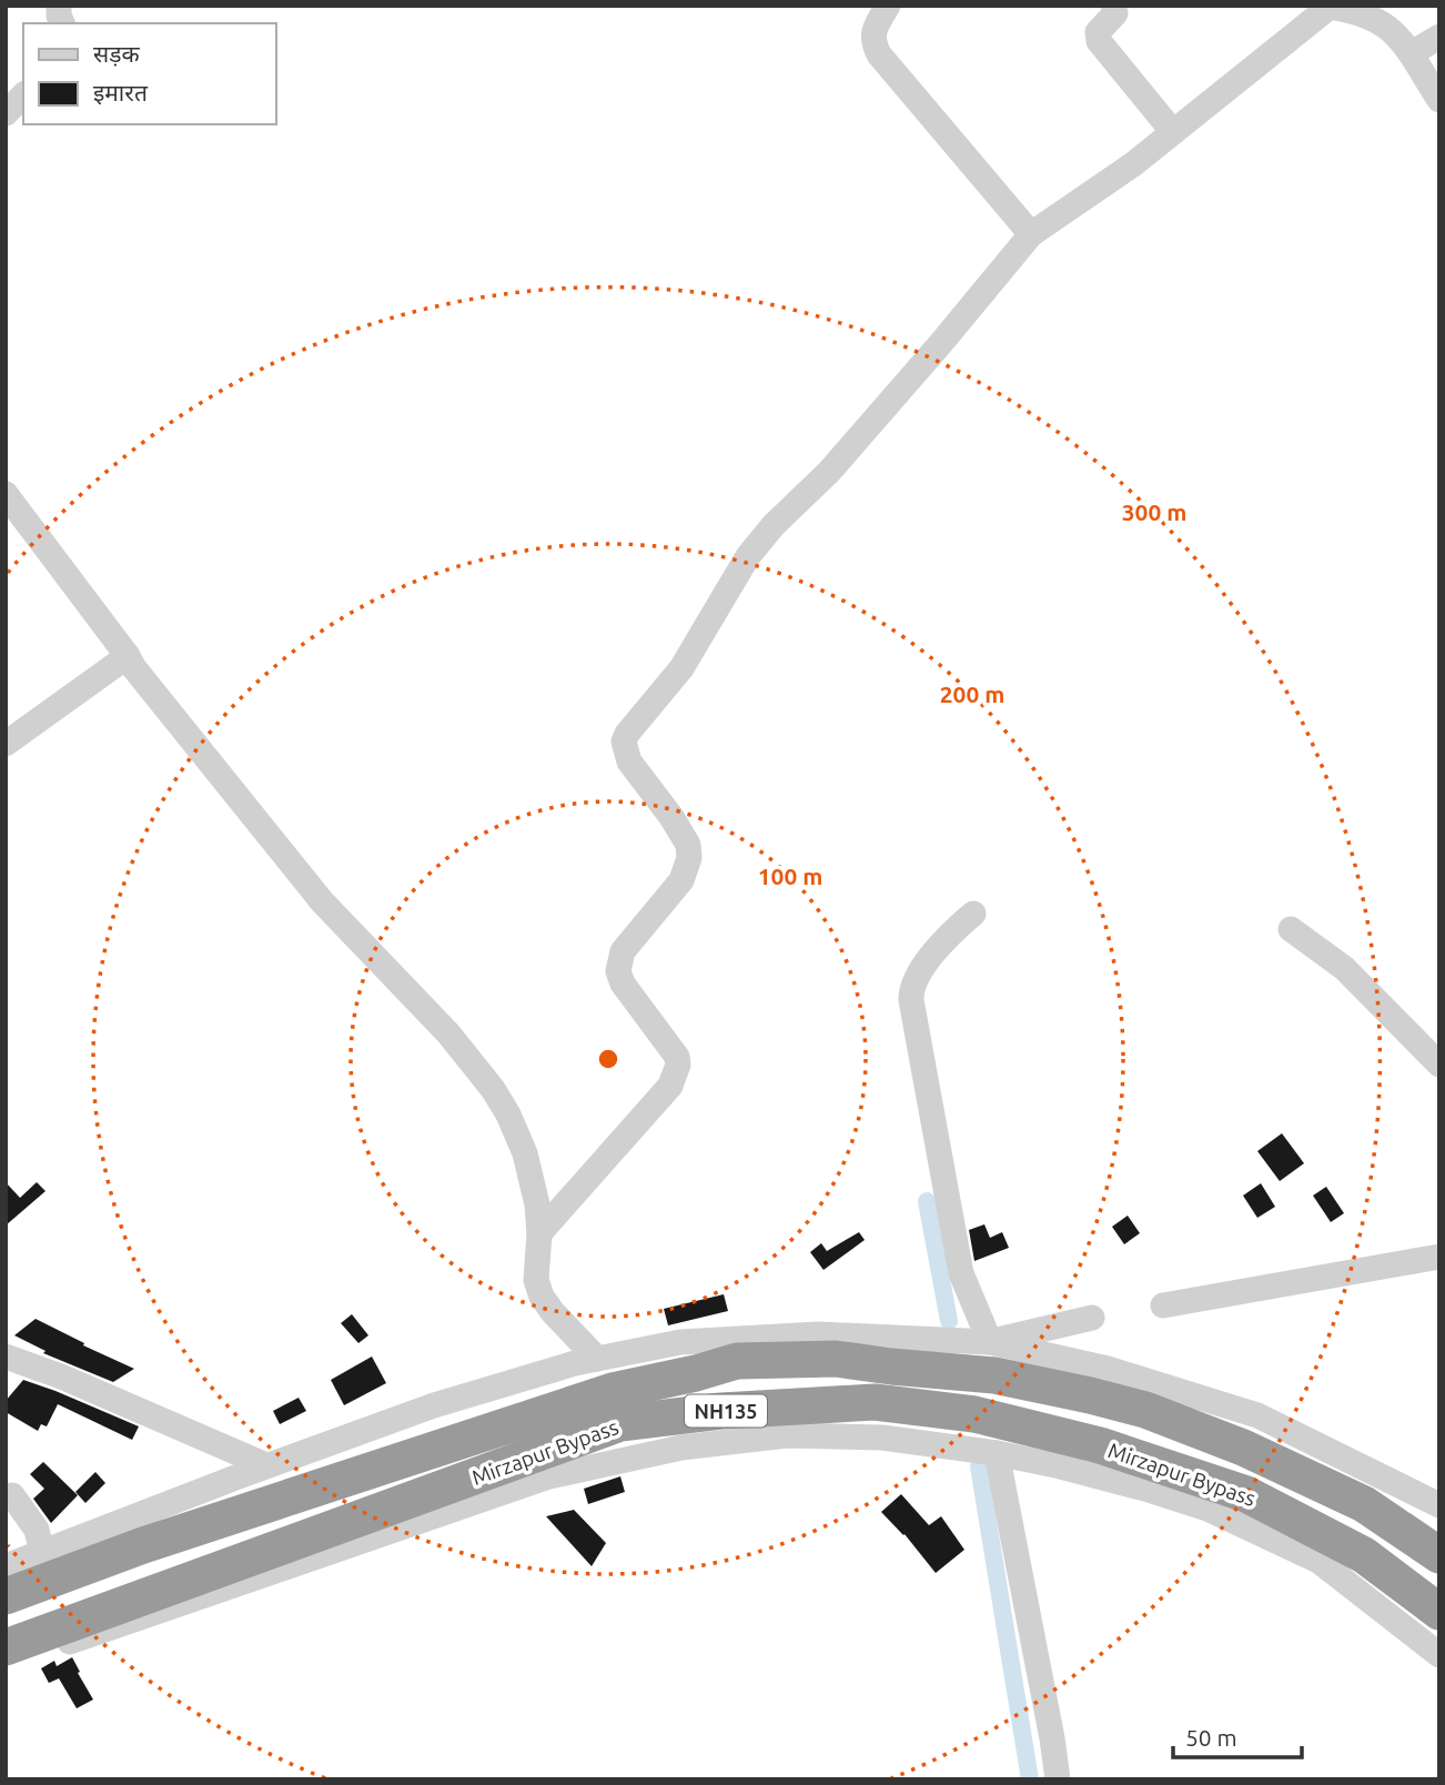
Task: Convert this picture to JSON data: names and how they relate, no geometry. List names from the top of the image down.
{
  "streets": {
    "highway": ["NH135", "Mirzapur Bypass"]
  },
  "legend": ["सड़क", "इमारत"],
  "scale_bar": "50 m",
  "rings": ["300 m", "200 m", "100 m"]
}
